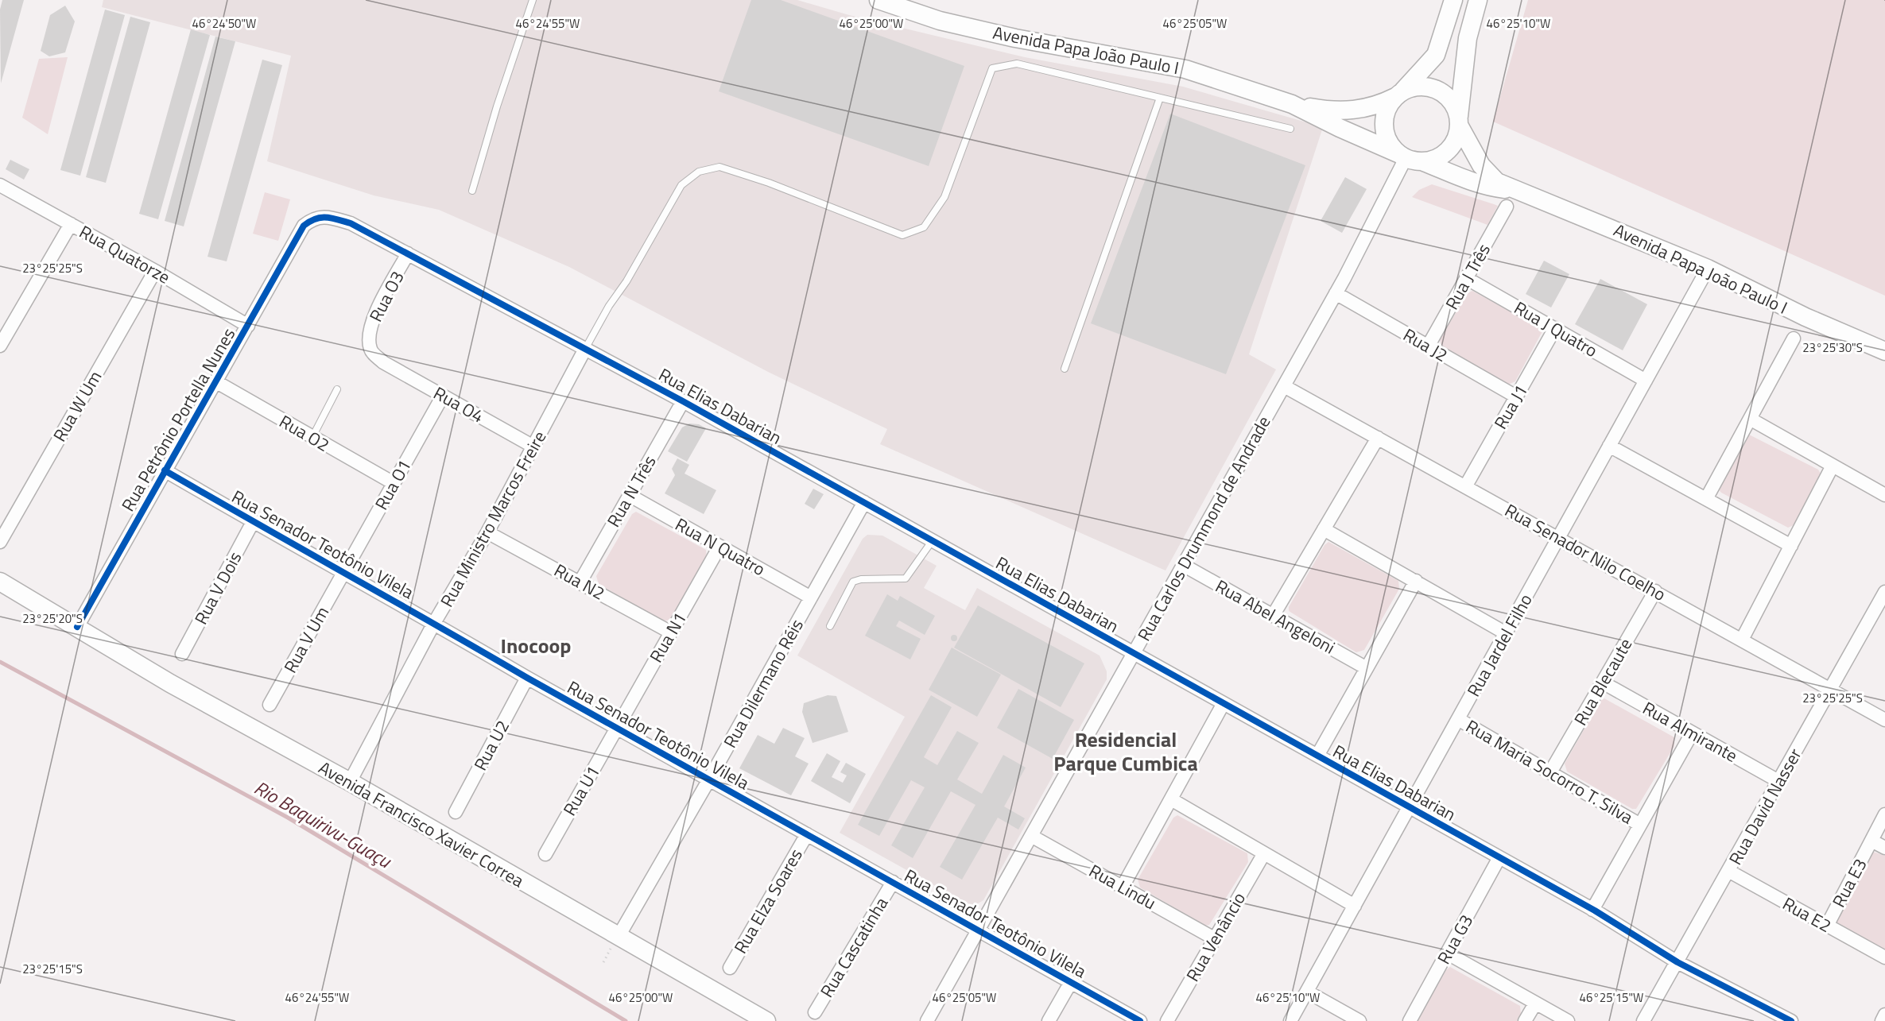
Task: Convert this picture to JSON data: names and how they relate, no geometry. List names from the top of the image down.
{
  "streets": {
    "main road": ["Avenida Papa João Paulo I", "Avenida Francisco Xavier Correa"],
    "street": [
      "Rua Quatorze",
      "Rua J Três",
      "Rua O3",
      "Rua J Quatro",
      "Rua J2",
      "Rua O4",
      "Rua W Um",
      "Rua Elias Dabarian",
      "Rua J1",
      "Rua Petrônio Portella Nunes",
      "Rua O2",
      "Rua O1",
      "Rua N Três",
      "Rua Ministro Marcos Freire",
      "Rua Carlos Drummond de Andrade",
      "Rua Senador Teotônio Vilela",
      "Rua N Quatro",
      "Rua Senador Nilo Coelho",
      "Rua N2",
      "Rua V Dois",
      "Rua Abel Angeloni",
      "Rua N1",
      "Rua V Um",
      "Rua Jardel Filho",
      "Rua Blecaute",
      "Rua Dilermano Réis",
      "Rua Almirante",
      "Rua U2",
      "Rua Maria Socorro T. Silva",
      "Rua U1",
      "Rua David Nasser",
      "Rua E3",
      "Rua Lindu",
      "Rua Elza Soares",
      "Rua E2",
      "Rua Venâncio",
      "Rua G3",
      "Rua Cascatinha"
    ]
  },
  "crossings": [
    ["Avenida Papa João Paulo I", "Rua J Três"],
    ["Avenida Papa João Paulo I", "Rua Carlos Drummond de Andrade"],
    ["Avenida Papa João Paulo I", "Rua Jardel Filho"],
    ["Rua Quatorze", "Rua W Um"],
    ["Rua Quatorze", "Rua Petrônio Portella Nunes"],
    ["Rua J Três", "Rua J Quatro"],
    ["Rua J Três", "Rua J2"],
    ["Rua O3", "Rua O4"],
    ["Rua O3", "Rua Elias Dabarian"],
    ["Rua J Quatro", "Rua J1"],
    ["Rua J Quatro", "Rua Jardel Filho"],
    ["Rua J2", "Rua J1"],
    ["Rua J2", "Rua Carlos Drummond de Andrade"],
    ["Rua O4", "Rua O1"],
    ["Rua O4", "Rua Ministro Marcos Freire"],
    ["Rua Elias Dabarian", "Rua Petrônio Portella Nunes"],
    ["Rua Elias Dabarian", "Rua N Três"],
    ["Rua Elias Dabarian", "Rua Ministro Marcos Freire"],
    ["Rua Elias Dabarian", "Rua Carlos Drummond de Andrade"],
    ["Rua Elias Dabarian", "Rua Jardel Filho"],
    ["Rua Elias Dabarian", "Rua Dilermano Réis"],
    ["Rua Elias Dabarian", "Rua David Nasser"],
    ["Rua Elias Dabarian", "Rua G3"],
    ["Rua J1", "Rua Senador Nilo Coelho"],
    ["Rua Petrônio Portella Nunes", "Rua O2"],
    ["Rua Petrônio Portella Nunes", "Rua Senador Teotônio Vilela"],
    ["Rua Petrônio Portella Nunes", "Avenida Francisco Xavier Correa"],
    ["Rua O2", "Rua O1"],
    ["Rua O1", "Rua Senador Teotônio Vilela"],
    ["Rua O1", "Rua V Um"],
    ["Rua N Três", "Rua N Quatro"],
    ["Rua N Três", "Rua N2"],
    ["Rua Ministro Marcos Freire", "Rua Senador Teotônio Vilela"],
    ["Rua Ministro Marcos Freire", "Rua N2"],
    ["Rua Ministro Marcos Freire", "Avenida Francisco Xavier Correa"],
    ["Rua Carlos Drummond de Andrade", "Rua Senador Teotônio Vilela"],
    ["Rua Carlos Drummond de Andrade", "Rua Senador Nilo Coelho"],
    ["Rua Carlos Drummond de Andrade", "Rua Abel Angeloni"],
    ["Rua Carlos Drummond de Andrade", "Rua Lindu"],
    ["Rua Senador Teotônio Vilela", "Rua V Dois"],
    ["Rua Senador Teotônio Vilela", "Rua N1"],
    ["Rua Senador Teotônio Vilela", "Rua V Um"],
    ["Rua Senador Teotônio Vilela", "Rua Dilermano Réis"],
    ["Rua Senador Teotônio Vilela", "Rua U2"],
    ["Rua Senador Teotônio Vilela", "Rua U1"],
    ["Rua Senador Teotônio Vilela", "Rua Elza Soares"],
    ["Rua Senador Teotônio Vilela", "Rua Cascatinha"],
    ["Rua N Quatro", "Rua N1"],
    ["Rua N Quatro", "Rua Dilermano Réis"],
    ["Rua Senador Nilo Coelho", "Rua Jardel Filho"],
    ["Rua Senador Nilo Coelho", "Rua Blecaute"],
    ["Rua Senador Nilo Coelho", "Rua David Nasser"],
    ["Rua N2", "Rua N1"],
    ["Rua N1", "Rua U1"],
    ["Rua Jardel Filho", "Rua Maria Socorro T. Silva"],
    ["Rua Blecaute", "Rua Almirante"],
    ["Rua Blecaute", "Rua Maria Socorro T. Silva"],
    ["Rua Dilermano Réis", "Avenida Francisco Xavier Correa"],
    ["Rua Almirante", "Rua David Nasser"],
    ["Rua David Nasser", "Rua E2"],
    ["Rua E3", "Rua E2"],
    ["Rua Lindu", "Rua Venâncio"]
  ],
  "districts": ["Inocoop", "Residencial Parque Cumbica"],
  "water": ["Rio Baquirivu-Guaçu"],
  "coordinates": [
    "46°24'50\"W",
    "46°24'55\"W",
    "46°25'00\"W",
    "46°25'05\"W",
    "46°25'10\"W",
    "23°25'25\"S",
    "23°25'30\"S",
    "23°25'20\"S",
    "23°25'15\"S",
    "46°25'15\"W"
  ]
}
